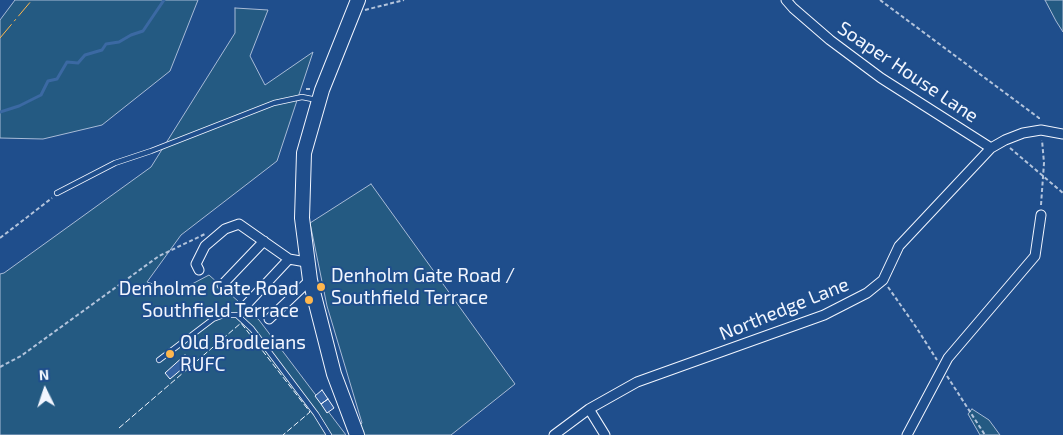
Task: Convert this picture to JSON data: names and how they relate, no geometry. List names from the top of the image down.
{
  "streets": {
    "street": ["Soaper House Lane", "Northedge Lane"]
  },
  "crossings": [
    ["Soaper House Lane", "Northedge Lane"]
  ],
  "places": ["Denholm Gate Road / Southfield Terrace", "Denholme Gate Road Southfield Terrace", "Old Brodleians RUFC"],
  "north": "top"
}
